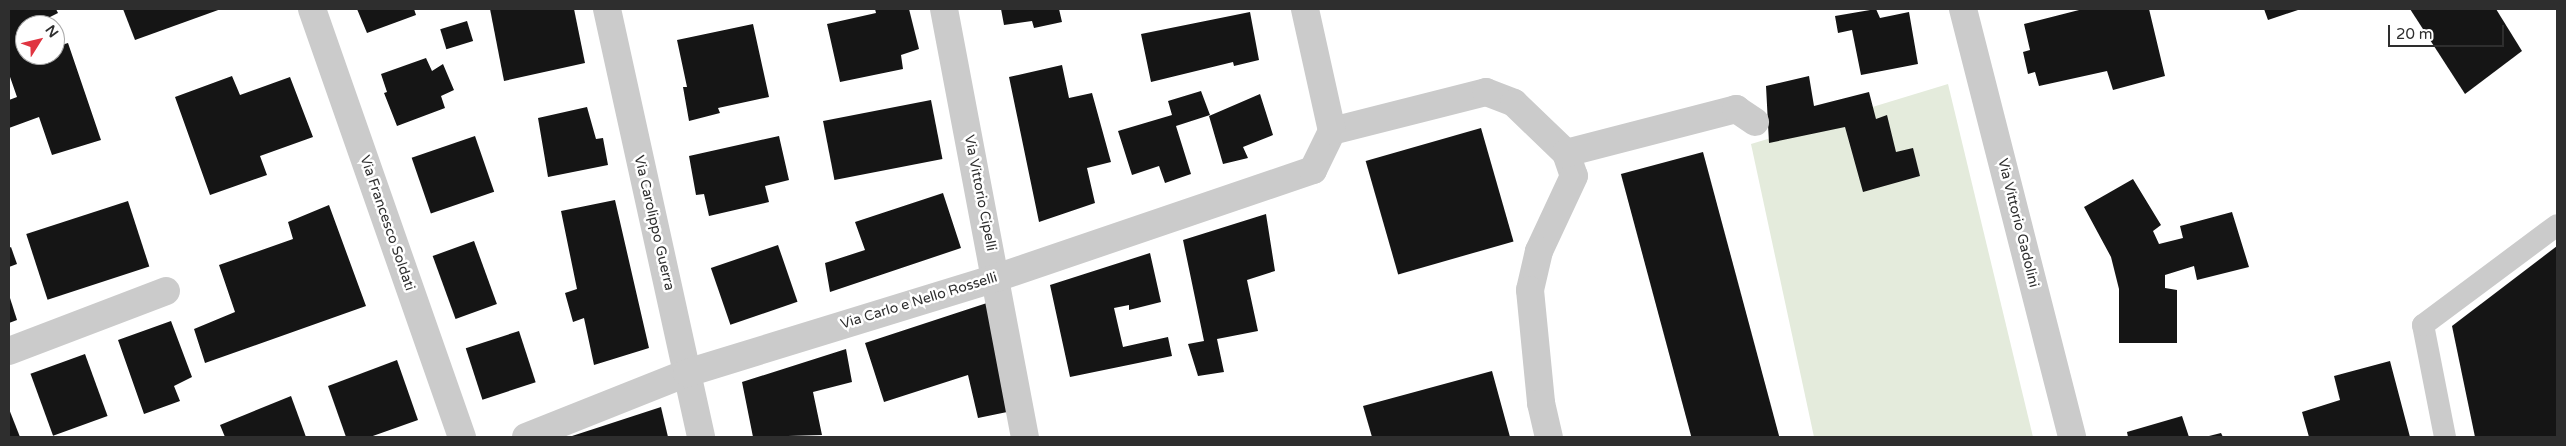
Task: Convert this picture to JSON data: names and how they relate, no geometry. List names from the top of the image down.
{
  "streets": {
    "street": [
      "Via Vittorio Cipelli",
      "Via Francesco Soldati",
      "Via Carolippo Guerra",
      "Via Vittorio Gadolini",
      "Via Carlo e Nello Rosselli"
    ]
  },
  "crossings": [
    ["Via Vittorio Cipelli", "Via Carlo e Nello Rosselli"],
    ["Via Carolippo Guerra", "Via Carlo e Nello Rosselli"]
  ],
  "scale_bar": "20 m",
  "north": "top right"
}
